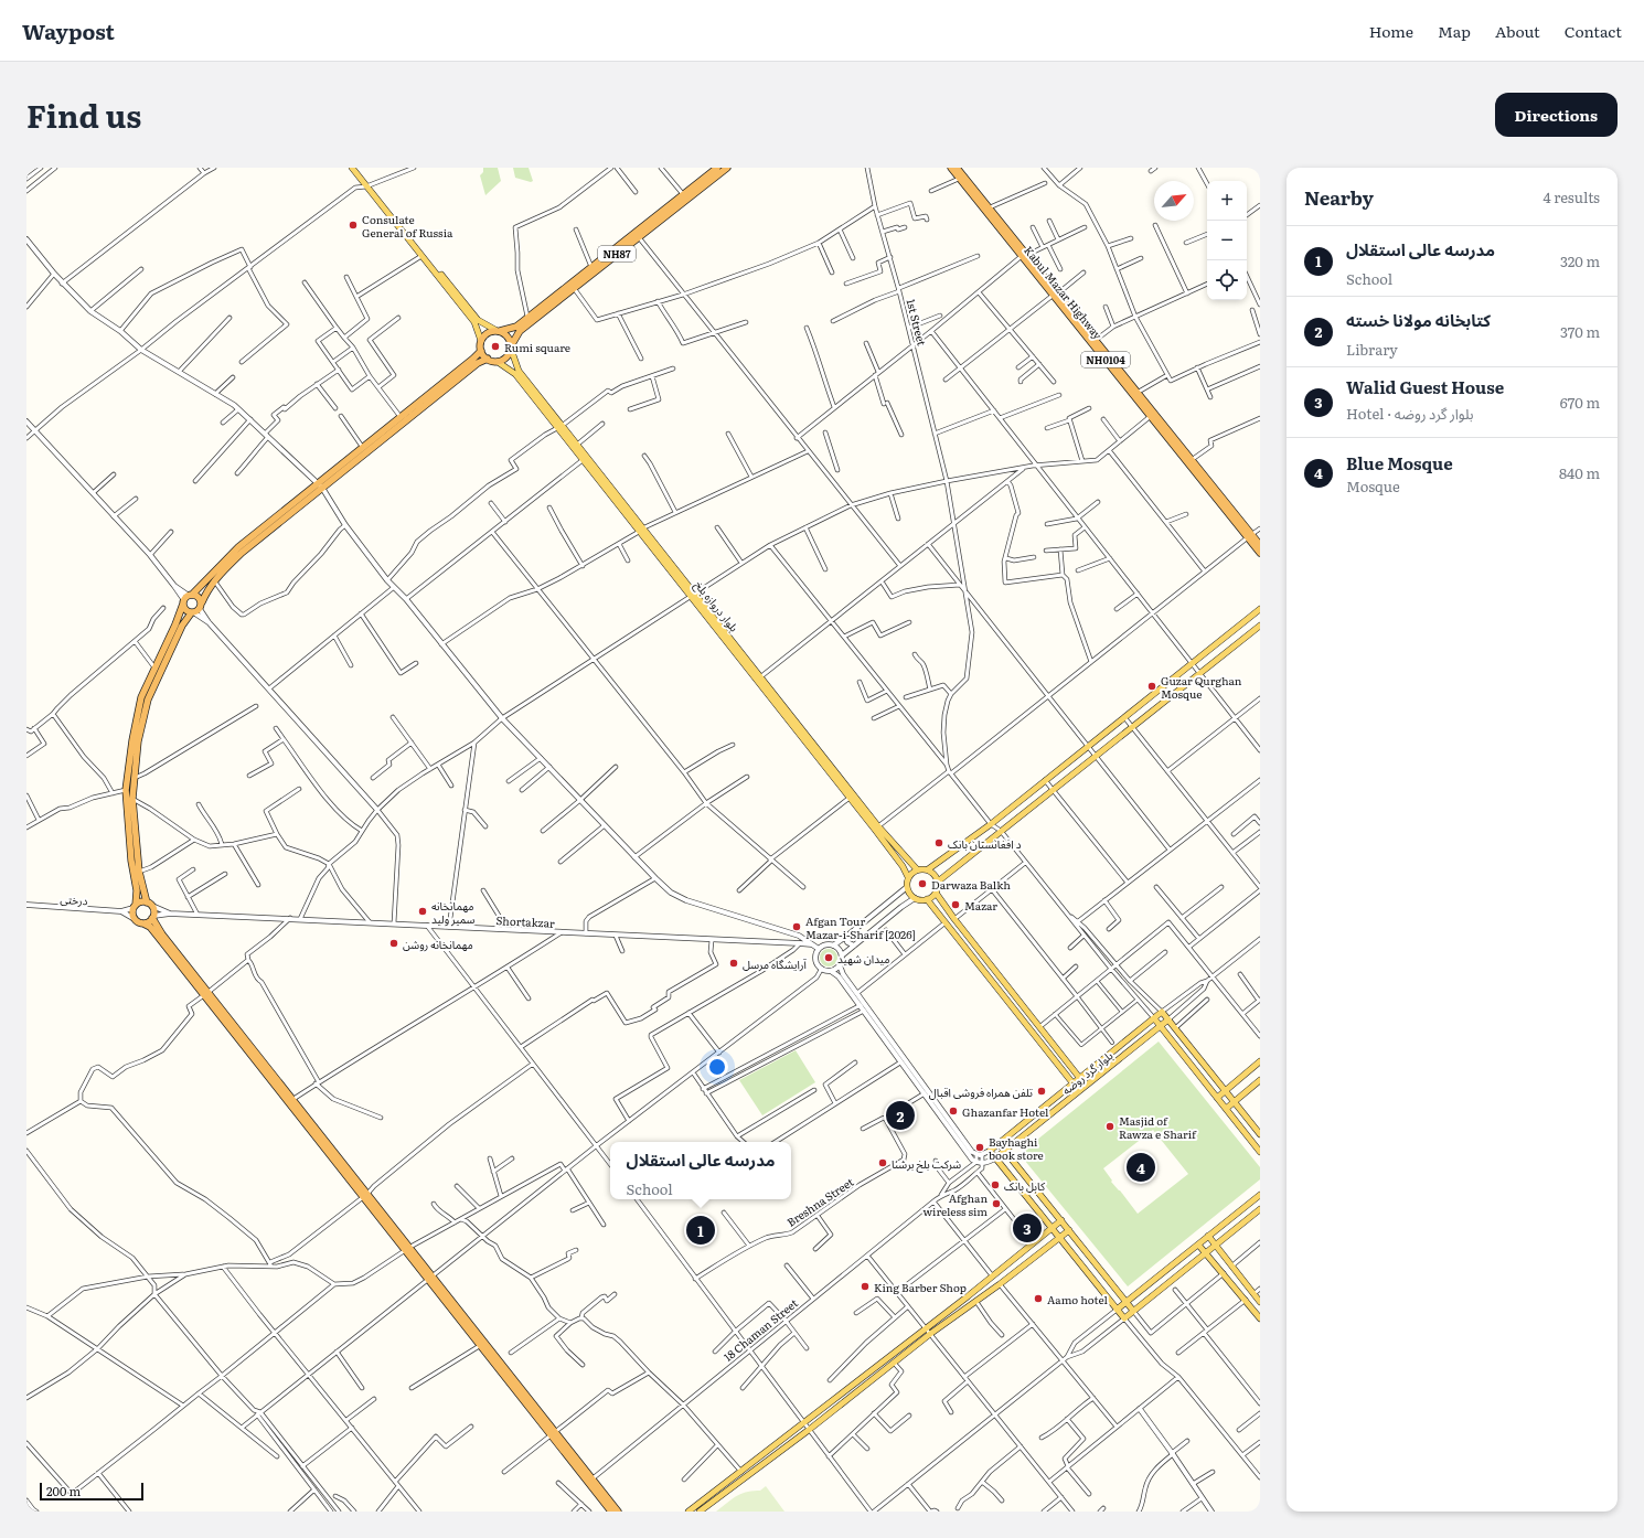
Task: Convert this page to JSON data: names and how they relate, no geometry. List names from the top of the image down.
{
  "streets": {
    "highway": ["NH87", "Kabul Mazar Highway", "NH0104"],
    "main road": ["بلوار دروازه بلخ", "بلوار گرد روضه"],
    "street": [
      "1st Street",
      "درختی",
      "Shortakzar",
      "Breshna Street",
      "18 Chaman Street"
    ]
  },
  "crossings": [
    ["NH87", "بلوار دروازه بلخ"]
  ],
  "places": [
    "Consulate General of Russia",
    "Rumi square",
    "Guzar Qurghan Mosque",
    "د افغانستان بانک",
    "Darwaza Balkh",
    "Mazar",
    "مهمانخانه سمیر ولید",
    "Afgan Tour Mazar-i-Sharif [2026]",
    "مهمانخانه روشن",
    "میدان شهید",
    "آرایشگاه مرسل",
    "تلفن همراه فروشی اقبال",
    "Ghazanfar Hotel",
    "Masjid of Rawza e Sharif",
    "Bayhaghi book store",
    "شرکت بلخ برشنا",
    "کابل بانک",
    "Afghan wireless sim",
    "King Barber Shop",
    "Aamo hotel"
  ],
  "scale_bar": "200 m",
  "north": "top right",
  "page": {
    "header": "Waypost",
    "nav": [
      "Home",
      "Map",
      "About",
      "Contact"
    ],
    "title": "Find us",
    "buttons": "Directions",
    "heading": ["Nearby", "4 results"],
    "map_buttons": ["+", "−"],
    "list": [
      {
        "mark": "1",
        "name": "مدرسه عالی استقلال",
        "note": "School",
        "value": "320 m"
      },
      {
        "mark": "2",
        "name": "کتابخانه مولانا خسته",
        "note": "Library",
        "value": "370 m"
      },
      {
        "mark": "3",
        "name": "Walid Guest House",
        "note": "Hotel · بلوار گرد روضه",
        "value": "670 m"
      },
      {
        "mark": "4",
        "name": "Blue Mosque",
        "note": "Mosque",
        "value": "840 m"
      }
    ],
    "pins": [
      "2",
      "4",
      "3",
      "1"
    ],
    "popup": ["مدرسه عالی استقلال", "School"],
    "scale": "200 m"
  }
}
